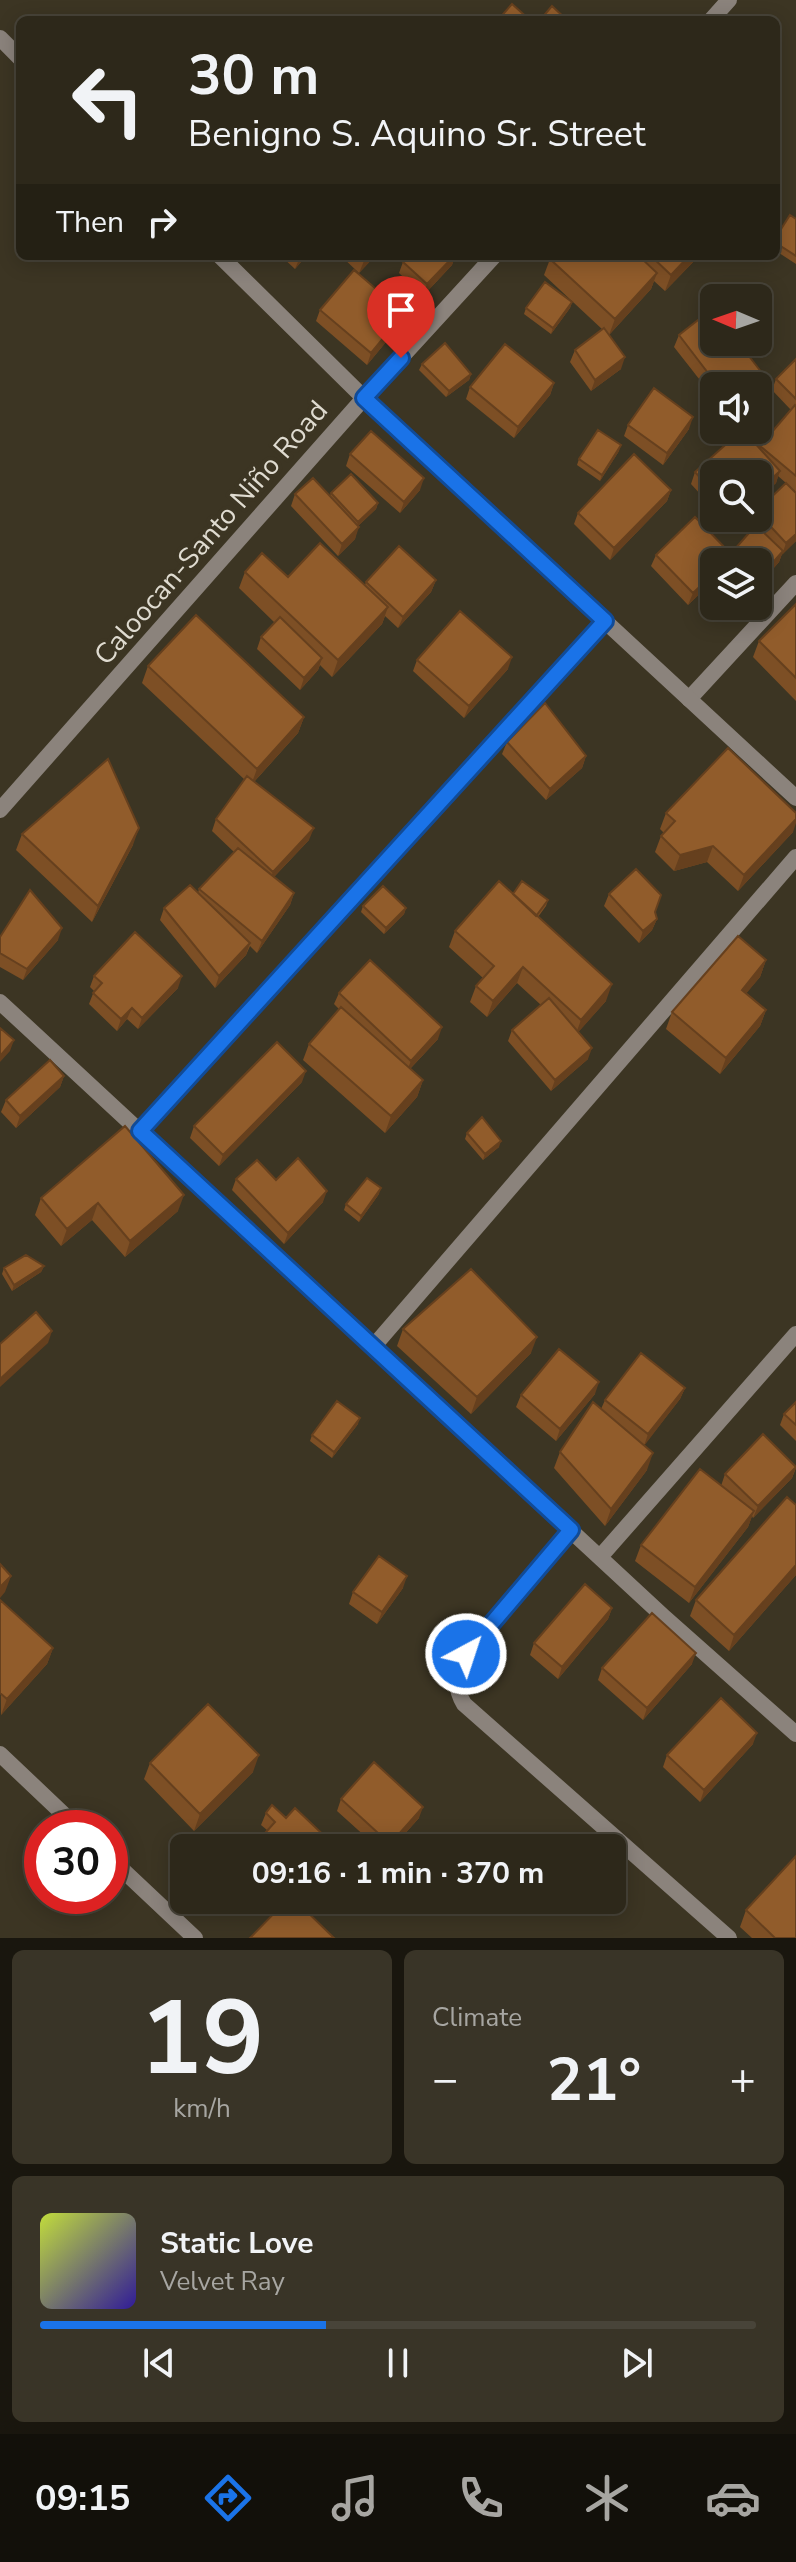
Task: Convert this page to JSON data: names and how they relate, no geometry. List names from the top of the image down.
{
  "streets": {
    "street": ["Caloocan-Santo Niño Road"]
  },
  "north": "left",
  "page": {
    "turn": ["30 m", "Benigno S. Aquino Sr. Street"],
    "then": "Then",
    "limit": "30",
    "trip": "09:16 · 1 min · 370 m",
    "tile": [
      ["19", "km/h"],
      "Climate"
    ],
    "heat": ["−", "21°", "+"],
    "song": ["Static Love", "Velvet Ray"],
    "tabs": "09:15"
  }
}
